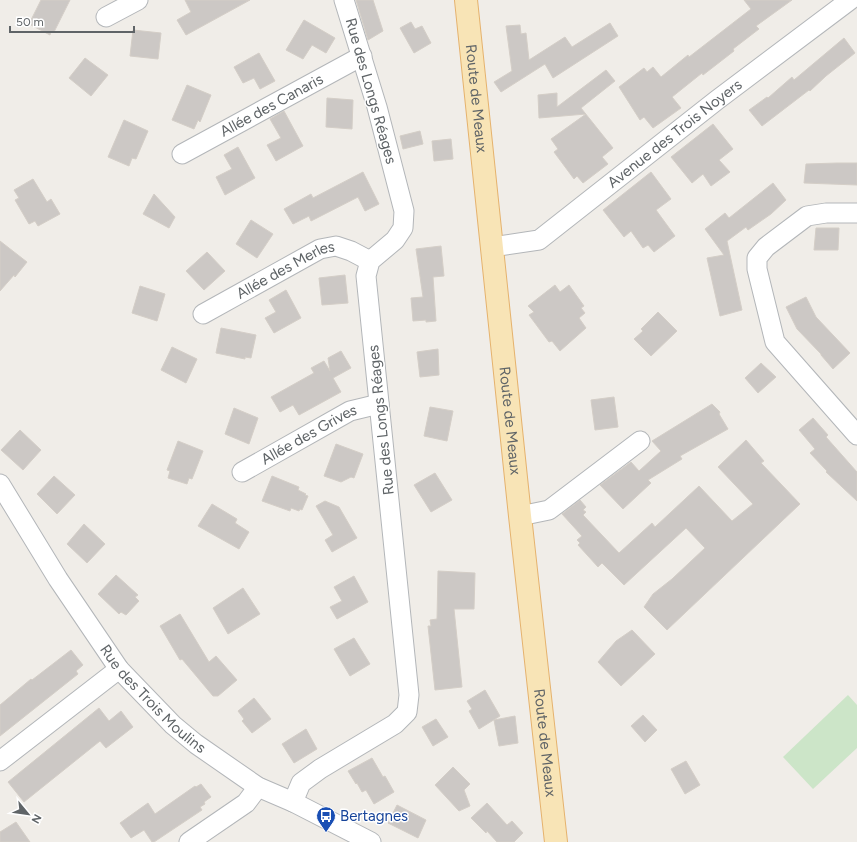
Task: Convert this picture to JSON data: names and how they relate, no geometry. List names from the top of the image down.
{
  "streets": {
    "main road": ["Route de Meaux"],
    "street": [
      "Rue des Longs Réages",
      "Allée des Canaris",
      "Avenue des Trois Noyers",
      "Allée des Merles",
      "Allée des Grives",
      "Rue des Trois Moulins"
    ]
  },
  "crossings": [
    ["Rue des Longs Réages", "Allée des Canaris"],
    ["Rue des Longs Réages", "Allée des Merles"],
    ["Rue des Longs Réages", "Allée des Grives"],
    ["Rue des Longs Réages", "Rue des Trois Moulins"],
    ["Route de Meaux", "Avenue des Trois Noyers"]
  ],
  "places": {
    "bus stop": ["Bertagnes"]
  },
  "scale_bar": "50 m",
  "north": "bottom right"
}
